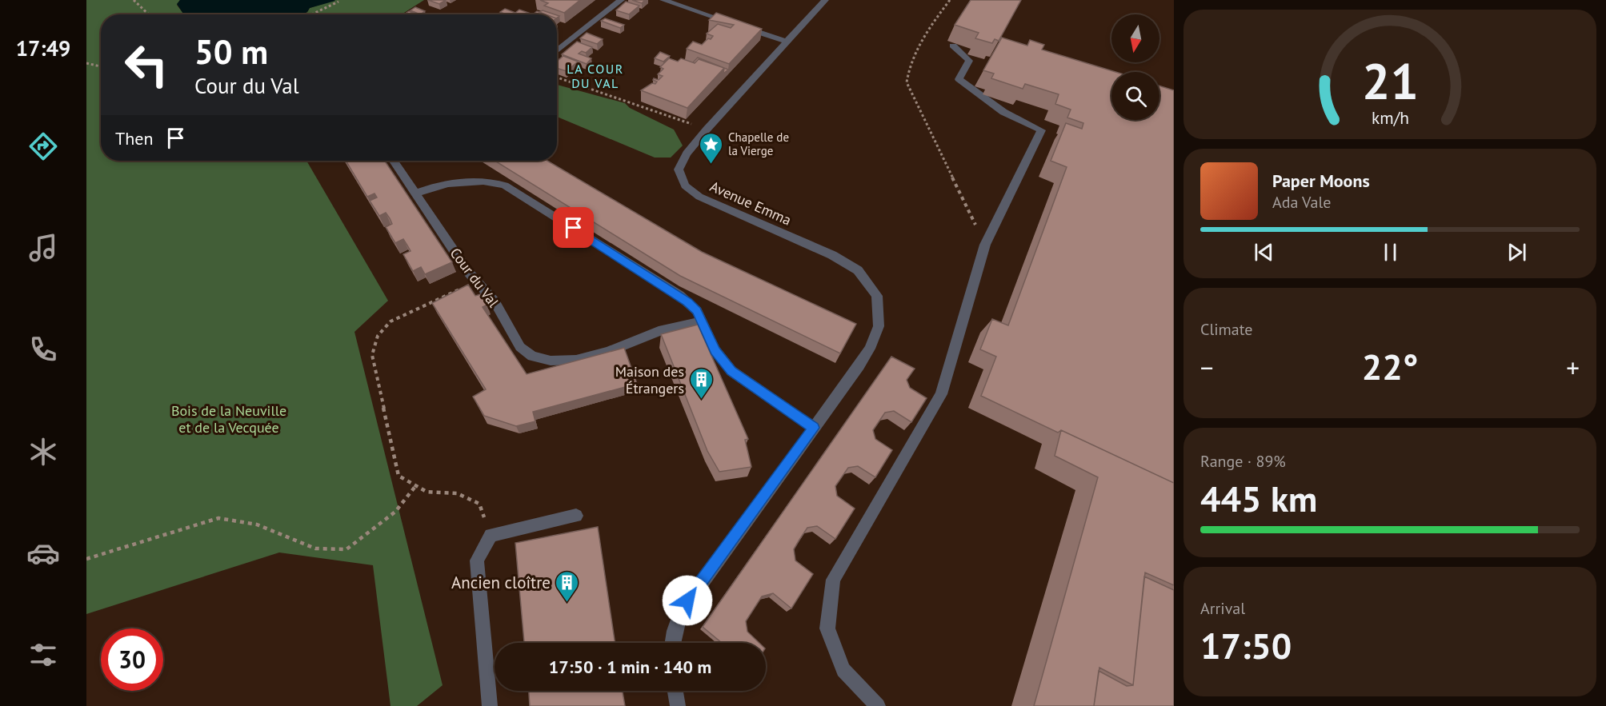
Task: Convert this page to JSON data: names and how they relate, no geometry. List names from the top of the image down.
{
  "streets": {
    "street": ["Avenue Emma", "Cour du Val"]
  },
  "districts": ["LA COUR DU VAL"],
  "parks": ["Bois de la Neuville et de la Vecquée"],
  "places": {
    "place": ["Chapelle de la Vierge"],
    "building": ["Maison des Étrangers", "Ancien cloître"]
  },
  "north": "bottom",
  "page": {
    "tabs": "17:49",
    "turn": ["50 m", "Cour du Val"],
    "then": "Then",
    "song": ["Paper Moons", "Ada Vale"],
    "tile": [
      "Climate",
      ["Range · 89%", "445 km"],
      ["Arrival", "17:50"]
    ],
    "heat": ["−", "22°", "+"],
    "limit": "30",
    "trip": "17:50 · 1 min · 140 m",
    "gauge": ["21", "km/h"]
  }
}
